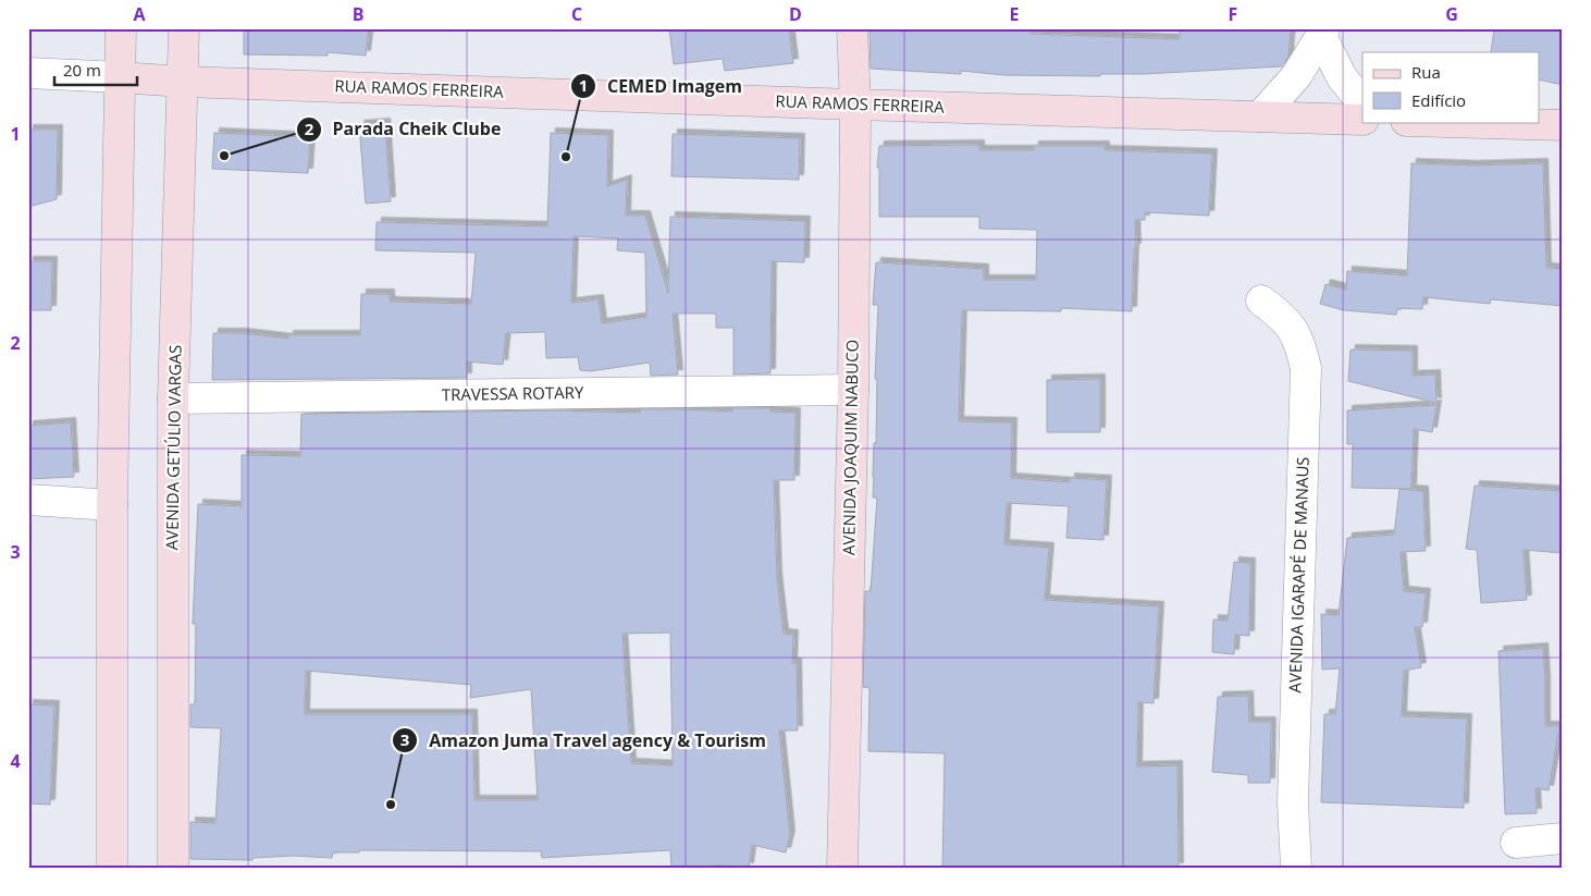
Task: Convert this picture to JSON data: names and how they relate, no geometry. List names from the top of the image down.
{
  "streets": {
    "main road": ["RUA RAMOS FERREIRA", "AVENIDA GETÚLIO VARGAS", "AVENIDA JOAQUIM NABUCO"],
    "street": ["TRAVESSA ROTARY", "AVENIDA IGARAPÉ DE MANAUS"]
  },
  "crossings": [
    ["RUA RAMOS FERREIRA", "AVENIDA GETÚLIO VARGAS"],
    ["RUA RAMOS FERREIRA", "AVENIDA JOAQUIM NABUCO"],
    ["TRAVESSA ROTARY", "AVENIDA GETÚLIO VARGAS"],
    ["TRAVESSA ROTARY", "AVENIDA JOAQUIM NABUCO"]
  ],
  "places": ["Parada Cheik Clube", "CEMED Imagem", "Amazon Juma Travel agency & Tourism"],
  "legend": ["Rua", "Edifício"],
  "scale_bar": "20 m",
  "grid": {
    "columns": [
      "A",
      "B",
      "C",
      "D",
      "E",
      "F",
      "G"
    ],
    "rows": [
      "1",
      "2",
      "3",
      "4"
    ]
  }
}
